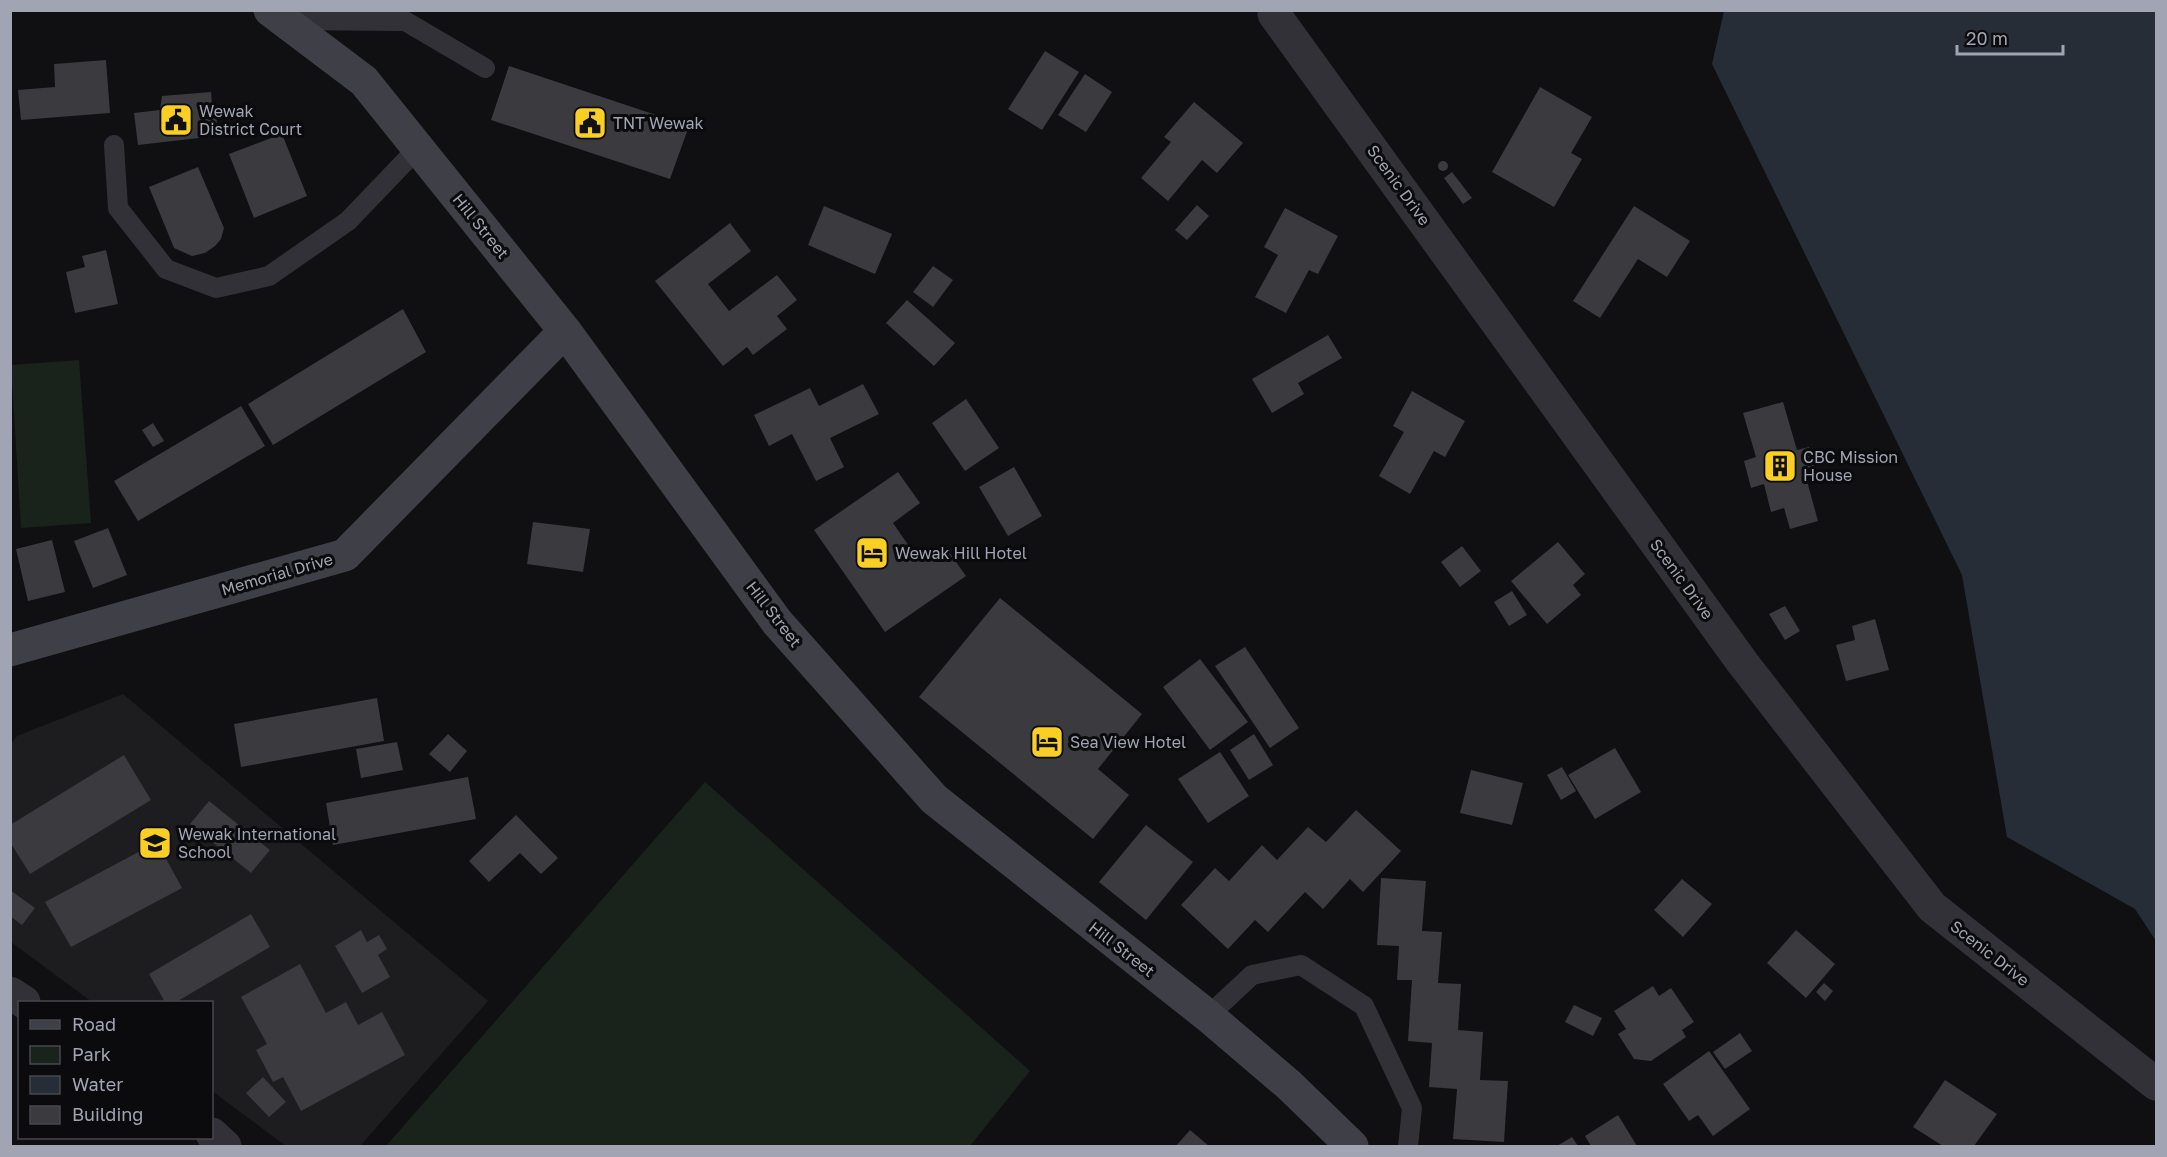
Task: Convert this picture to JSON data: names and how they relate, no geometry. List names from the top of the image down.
{
  "streets": {
    "street": ["Scenic Drive", "Hill Street", "Memorial Drive"]
  },
  "crossings": [
    ["Hill Street", "Memorial Drive"]
  ],
  "places": {
    "public building": ["Wewak District Court", "TNT Wewak"],
    "building": ["CBC Mission House"],
    "hotel": ["Wewak Hill Hotel", "Sea View Hotel"],
    "school or university": ["Wewak International School"]
  },
  "legend": [
    "Road",
    "Park",
    "Water",
    "Building"
  ],
  "scale_bar": "20 m"
}
